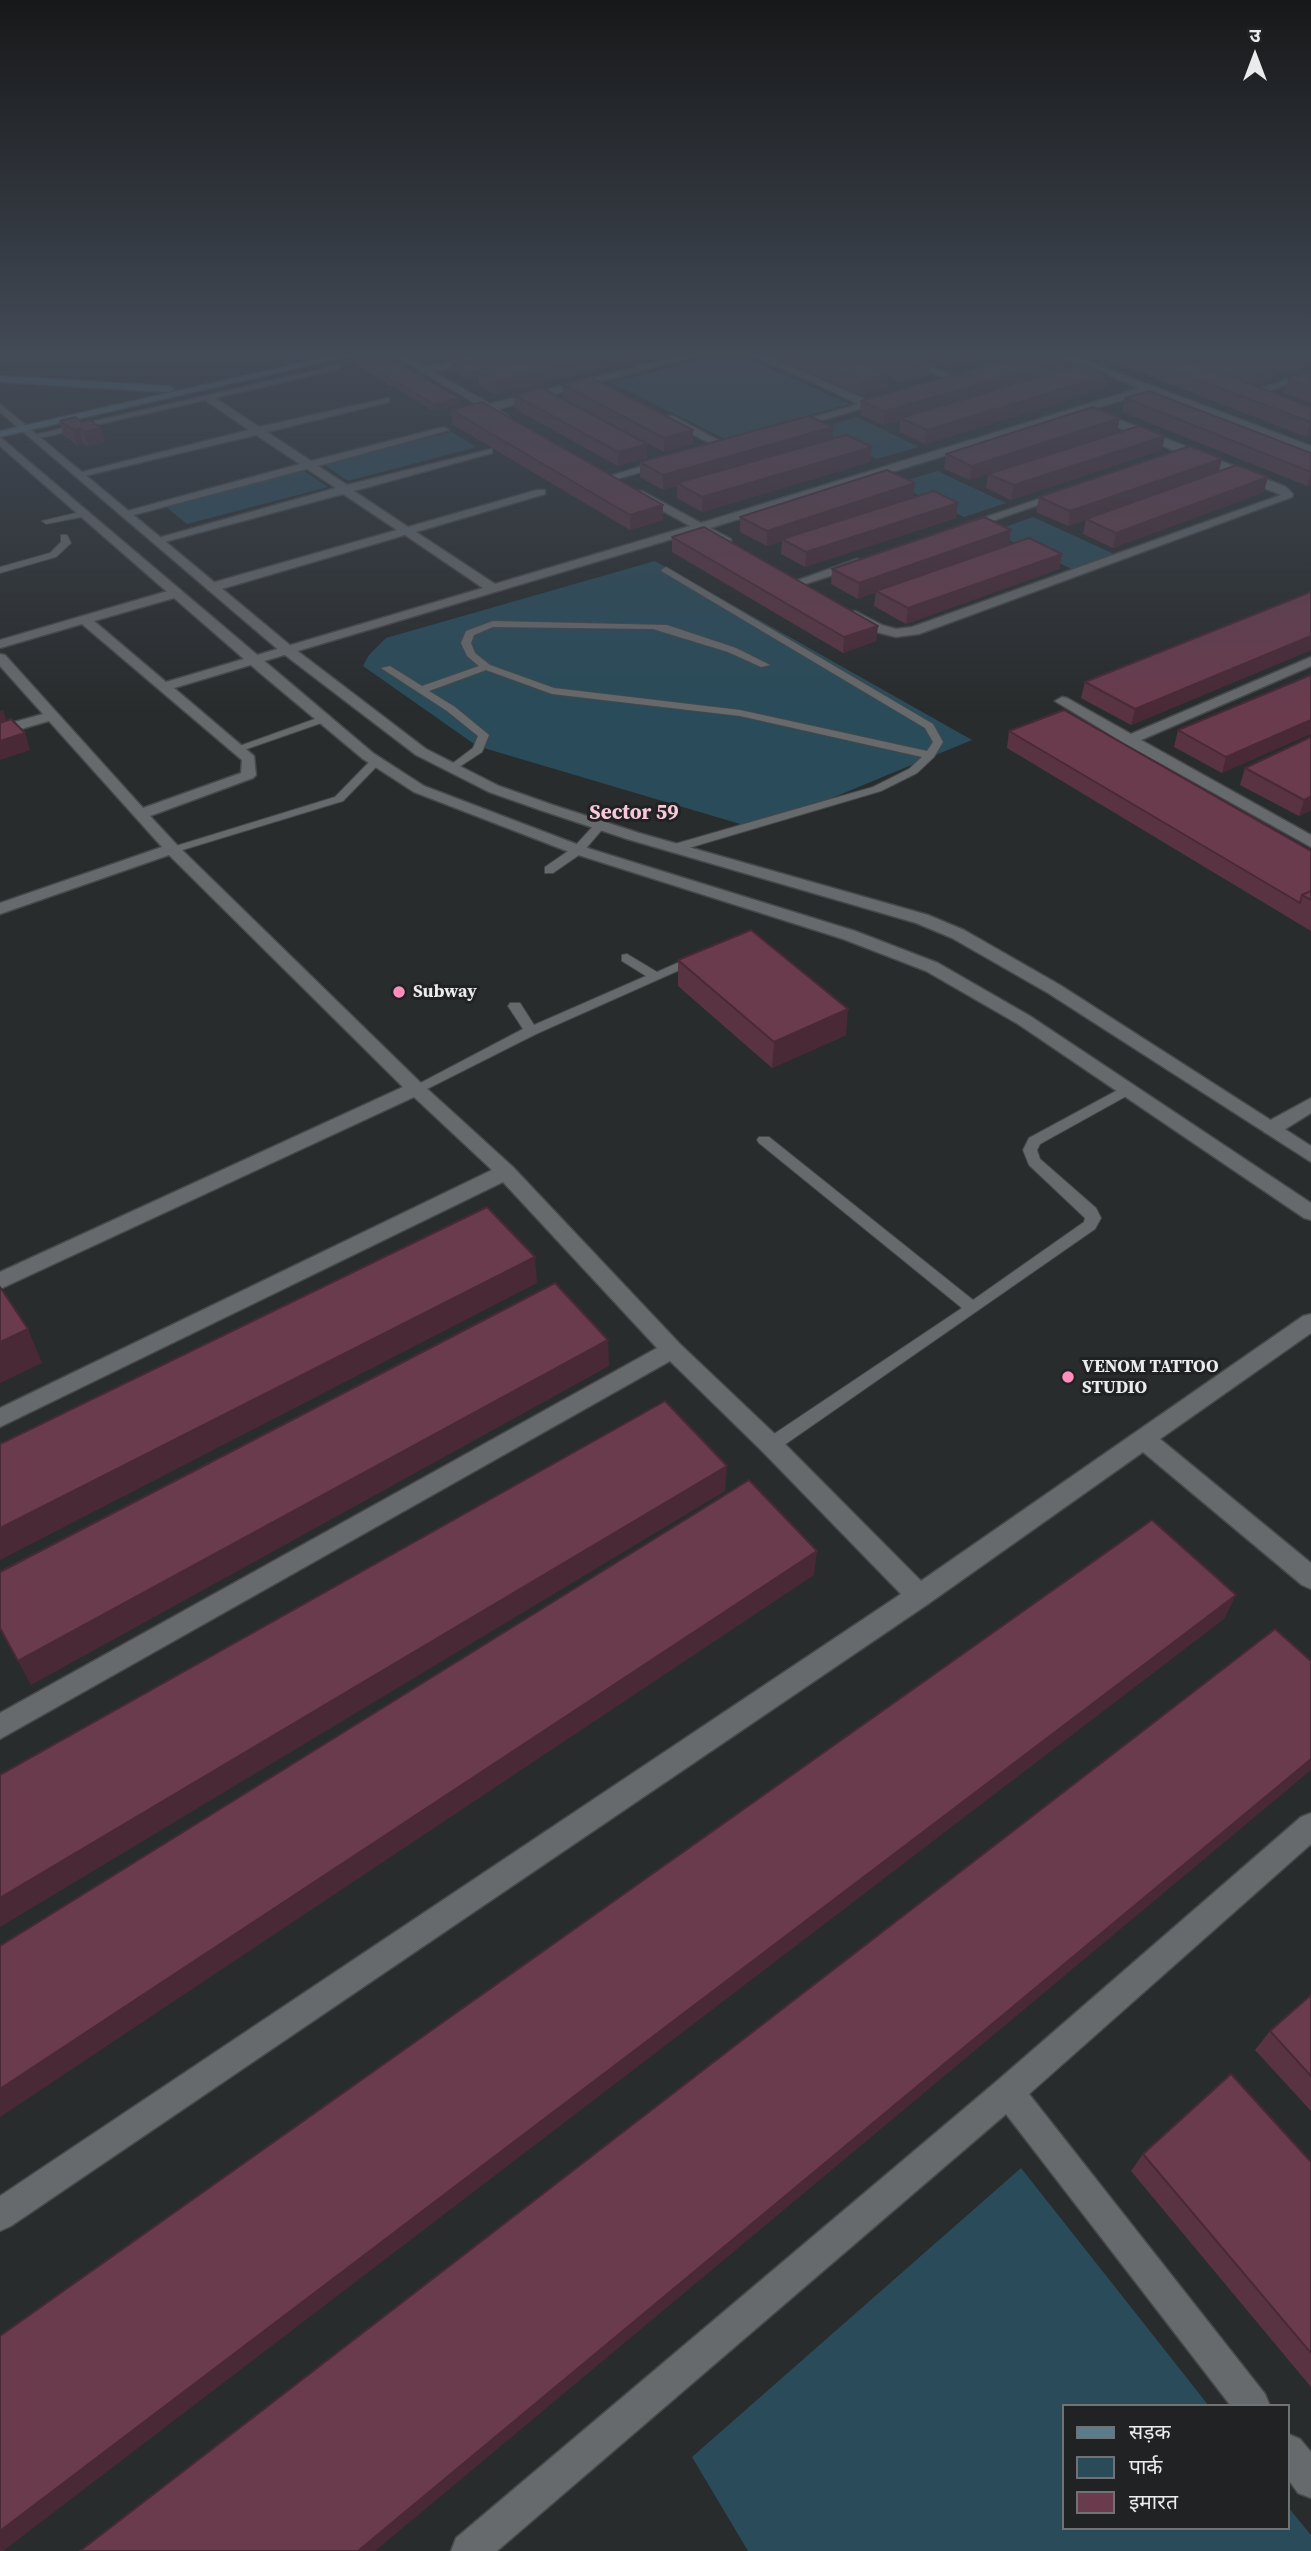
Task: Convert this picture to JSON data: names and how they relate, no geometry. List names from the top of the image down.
{
  "districts": ["Sector 59"],
  "places": ["Subway", "VENOM TATTOO STUDIO"],
  "legend": ["सड़क", "पार्क", "इमारत"],
  "north": "top"
}
